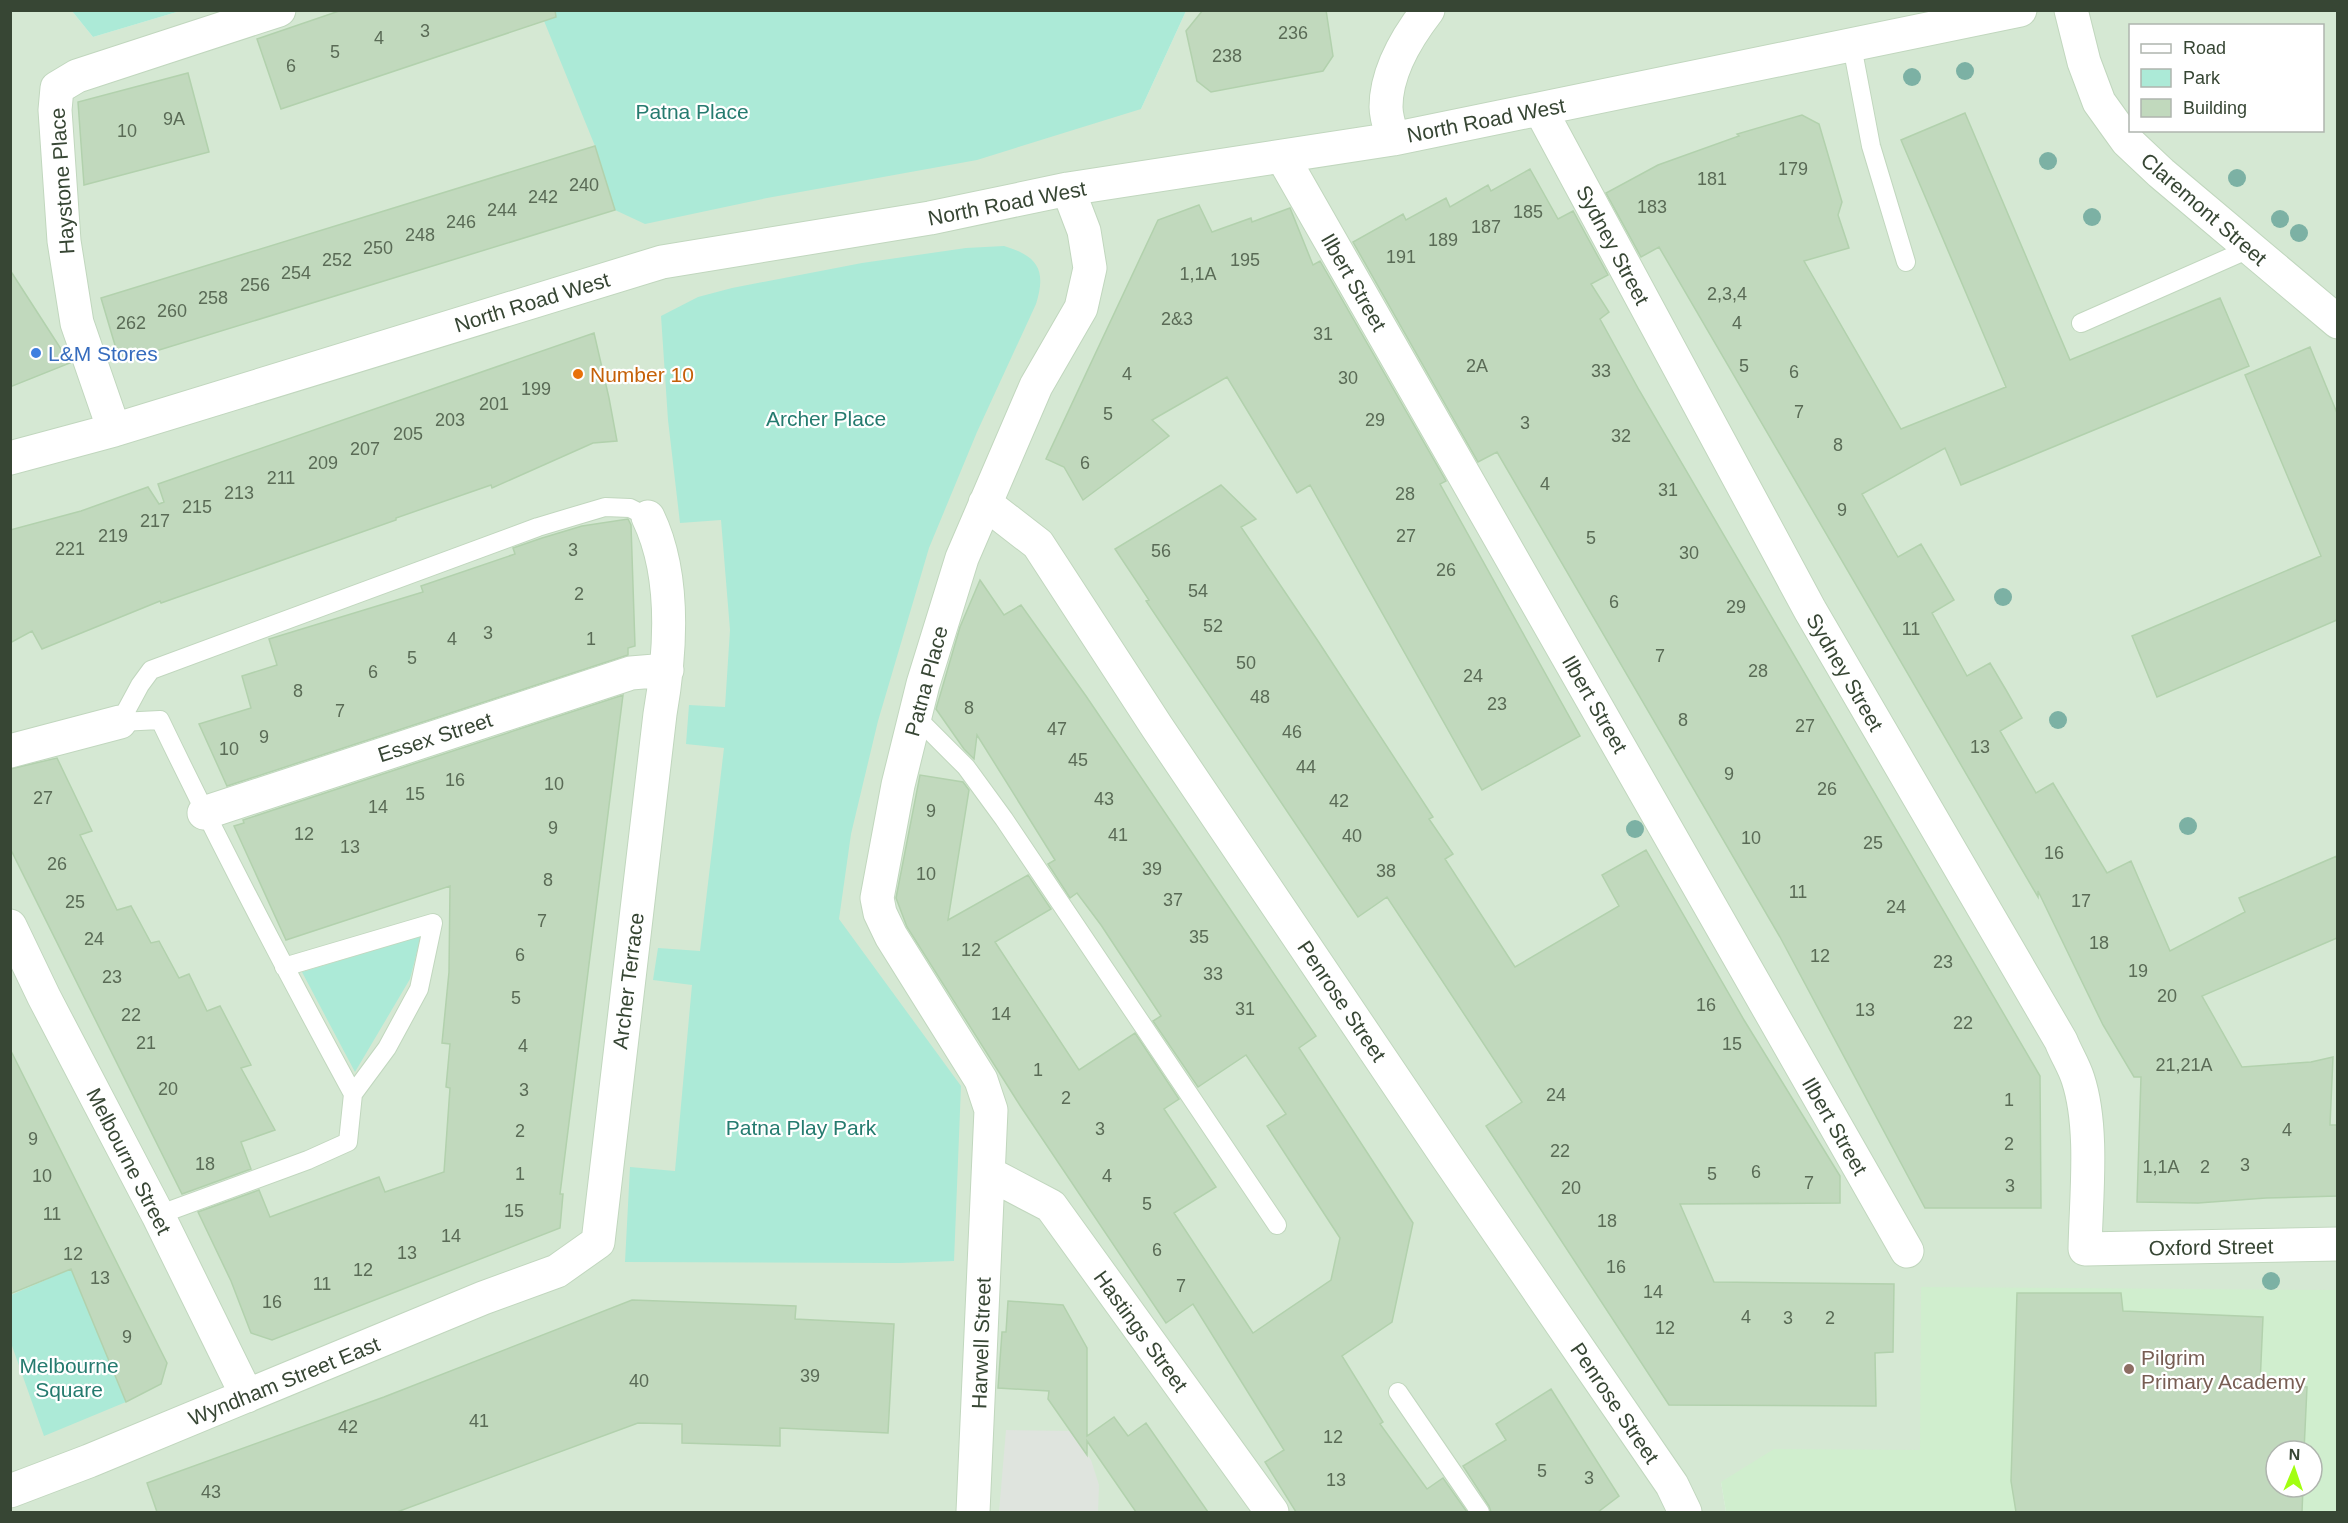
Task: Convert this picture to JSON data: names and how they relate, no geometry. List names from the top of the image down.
{
  "streets": {
    "street": [
      "North Road West",
      "Haystone Place",
      "Claremont Street",
      "Sydney Street",
      "Ilbert Street",
      "Patna Place",
      "Essex Street",
      "Archer Terrace",
      "Penrose Street",
      "Melbourne Street",
      "Oxford Street",
      "Hastings Street",
      "Harwell Street",
      "Wyndham Street East"
    ]
  },
  "crossings": [
    ["North Road West", "Haystone Place"],
    ["North Road West", "Sydney Street"],
    ["North Road West", "Ilbert Street"],
    ["North Road West", "Patna Place"],
    ["Sydney Street", "Oxford Street"],
    ["Patna Place", "Penrose Street"],
    ["Patna Place", "Hastings Street"],
    ["Patna Place", "Harwell Street"],
    ["Essex Street", "Archer Terrace"],
    ["Archer Terrace", "Wyndham Street East"],
    ["Melbourne Street", "Wyndham Street East"],
    ["Hastings Street", "Harwell Street"]
  ],
  "parks": [
    "Patna Place",
    "Archer Place",
    "Patna Play Park",
    "Melbourne Square"
  ],
  "places": ["L&M Stores", "Number 10", "Pilgrim Primary Academy"],
  "house_numbers": [
    "3",
    "236",
    "4",
    "5",
    "238",
    "6",
    "9A",
    "10",
    "179",
    "181",
    "240",
    "242",
    "183",
    "244",
    "185",
    "246",
    "187",
    "248",
    "189",
    "250",
    "191",
    "252",
    "195",
    "254",
    "1,1A",
    "256",
    "2,3,4",
    "258",
    "260",
    "2&3",
    "262",
    "4",
    "31",
    "2A",
    "5",
    "33",
    "6",
    "4",
    "30",
    "199",
    "201",
    "7",
    "5",
    "203",
    "29",
    "3",
    "205",
    "32",
    "8",
    "207",
    "209",
    "6",
    "211",
    "4",
    "31",
    "213",
    "28",
    "215",
    "9",
    "217",
    "219",
    "27",
    "5",
    "221",
    "3",
    "56",
    "30",
    "26",
    "54",
    "2",
    "6",
    "29",
    "52",
    "11",
    "3",
    "4",
    "1",
    "7",
    "5",
    "50",
    "28",
    "6",
    "24",
    "8",
    "48",
    "23",
    "8",
    "7",
    "8",
    "27",
    "47",
    "46",
    "9",
    "13",
    "10",
    "45",
    "44",
    "9",
    "16",
    "10",
    "26",
    "15",
    "27",
    "43",
    "42",
    "14",
    "9",
    "9",
    "12",
    "41",
    "40",
    "10",
    "25",
    "13",
    "16",
    "26",
    "39",
    "38",
    "10",
    "8",
    "11",
    "37",
    "17",
    "25",
    "24",
    "7",
    "35",
    "24",
    "18",
    "12",
    "6",
    "12",
    "23",
    "19",
    "33",
    "23",
    "20",
    "5",
    "16",
    "31",
    "13",
    "14",
    "22",
    "22",
    "21",
    "15",
    "4",
    "21,21A",
    "1",
    "20",
    "3",
    "24",
    "2",
    "1",
    "3",
    "4",
    "2",
    "9",
    "2",
    "22",
    "18",
    "3",
    "1,1A",
    "2",
    "6",
    "1",
    "5",
    "10",
    "4",
    "7",
    "3",
    "20",
    "5",
    "15",
    "11",
    "18",
    "14",
    "6",
    "13",
    "12",
    "16",
    "12",
    "13",
    "11",
    "7",
    "14",
    "16",
    "4",
    "3",
    "2",
    "12",
    "9",
    "39",
    "40",
    "41",
    "42",
    "12",
    "5",
    "3",
    "13",
    "43"
  ],
  "legend": ["Road", "Park", "Building"],
  "north": "top"
}
